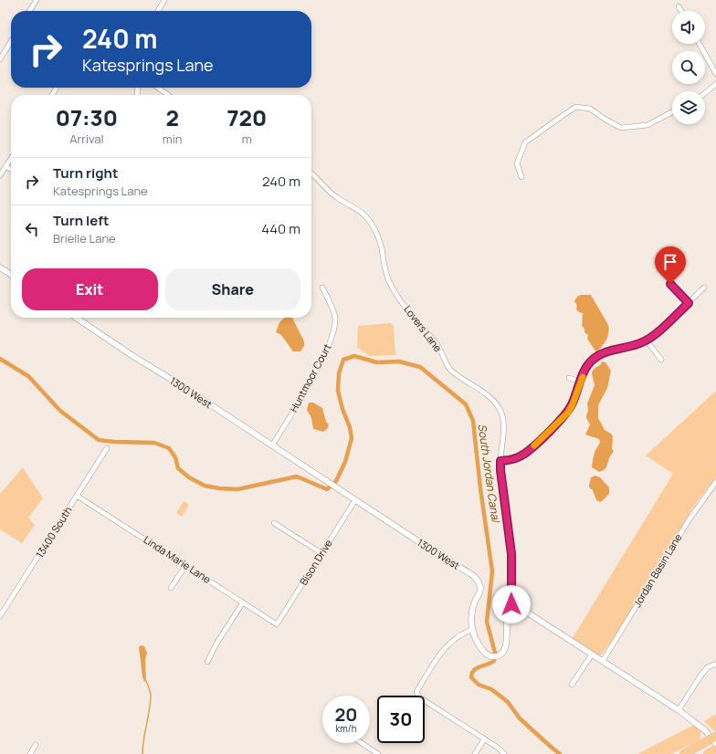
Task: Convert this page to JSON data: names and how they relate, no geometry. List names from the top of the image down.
{
  "streets": {
    "street": [
      "Lovers Lane",
      "Huntmoor Court",
      "1300 West",
      "13400 South",
      "Linda Marie Lane",
      "Bison Drive",
      "Jordan Basin Lane"
    ]
  },
  "crossings": [
    ["Lovers Lane", "1300 West"],
    ["Huntmoor Court", "1300 West"],
    ["1300 West", "Bison Drive"],
    ["13400 South", "Linda Marie Lane"],
    ["Linda Marie Lane", "Bison Drive"]
  ],
  "water": ["South Jordan Canal"],
  "page": {
    "turn": ["240 m", "Katesprings Lane"],
    "eta": [
      "07:30",
      "Arrival",
      "2",
      "min",
      "720",
      "m"
    ],
    "list": [
      {
        "name": "Turn right",
        "note": "Katesprings Lane",
        "value": "240 m"
      },
      {
        "name": "Turn left",
        "note": "Brielle Lane",
        "value": "440 m"
      }
    ],
    "buttons": ["Exit", "Share"],
    "speed": "20 km/h",
    "limit": "30"
  }
}
